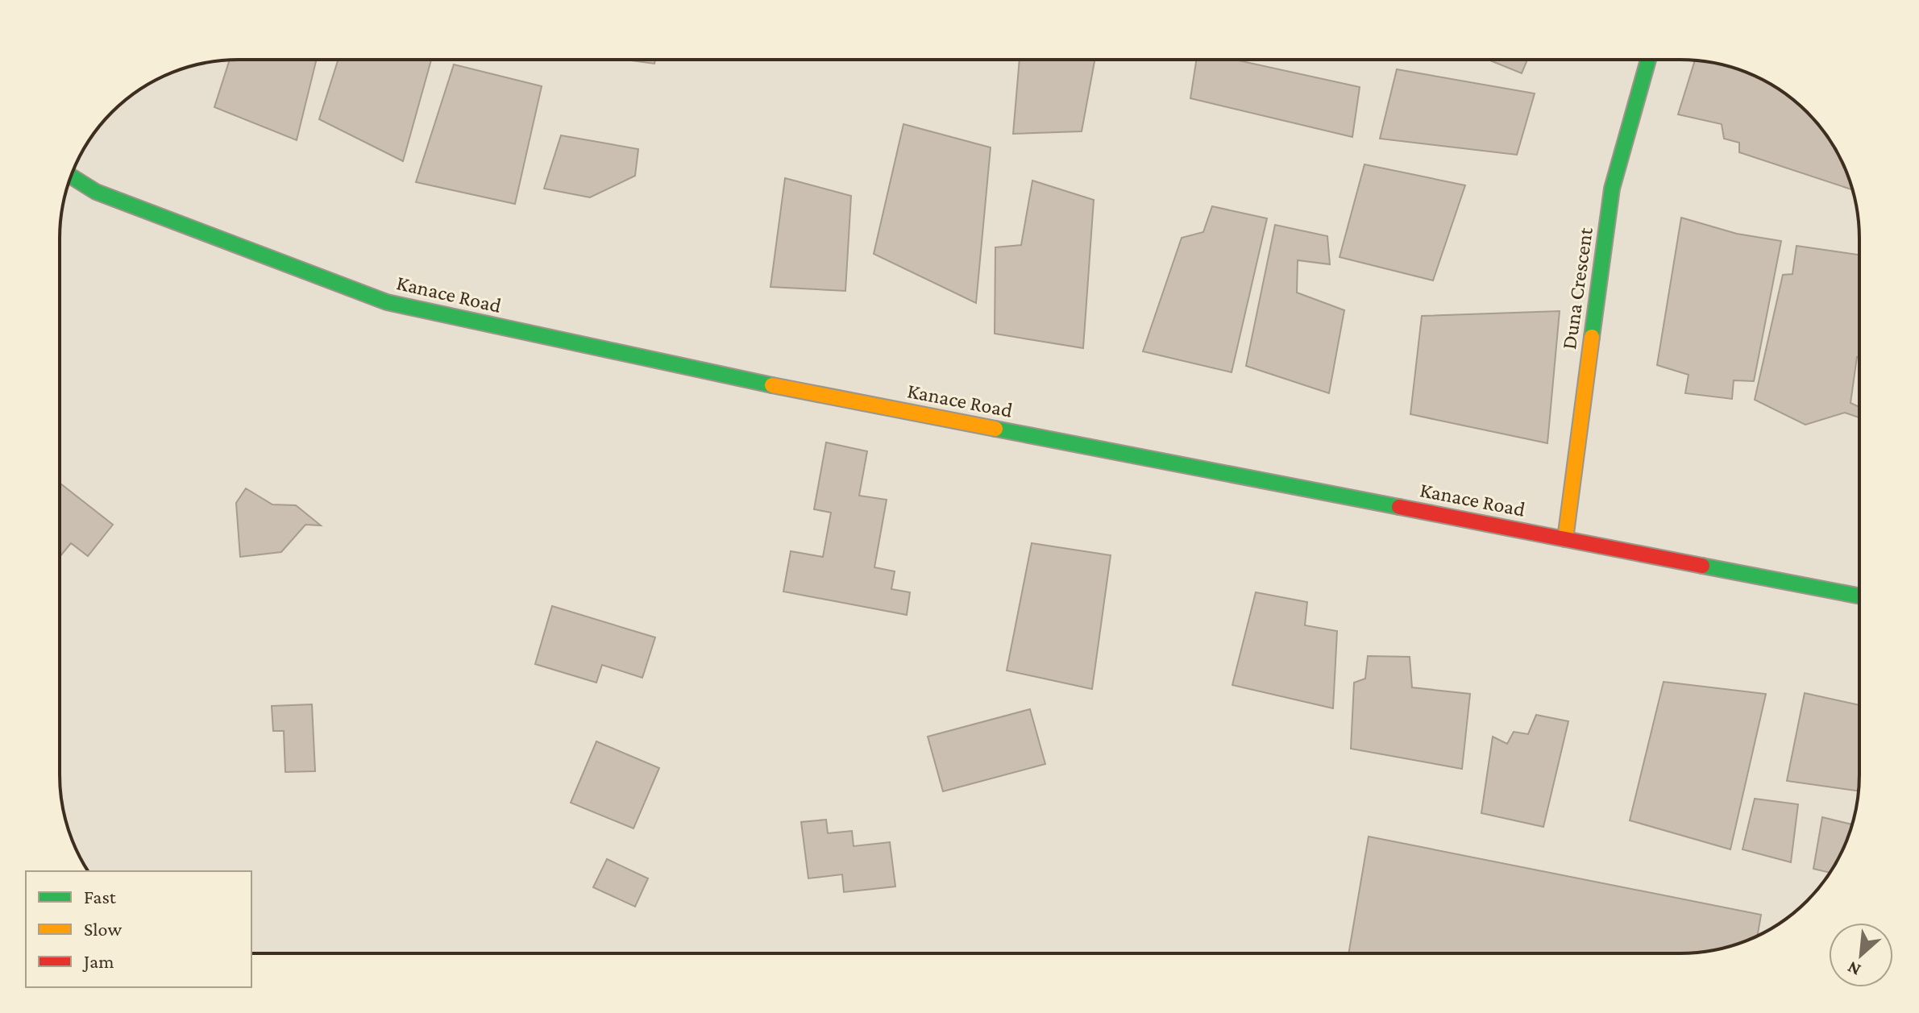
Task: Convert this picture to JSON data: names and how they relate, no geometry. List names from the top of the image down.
{
  "streets": {
    "street": ["Duna Crescent", "Kanace Road"]
  },
  "crossings": [
    ["Duna Crescent", "Kanace Road"]
  ],
  "legend": ["Fast", "Slow", "Jam"],
  "north": "bottom left"
}
